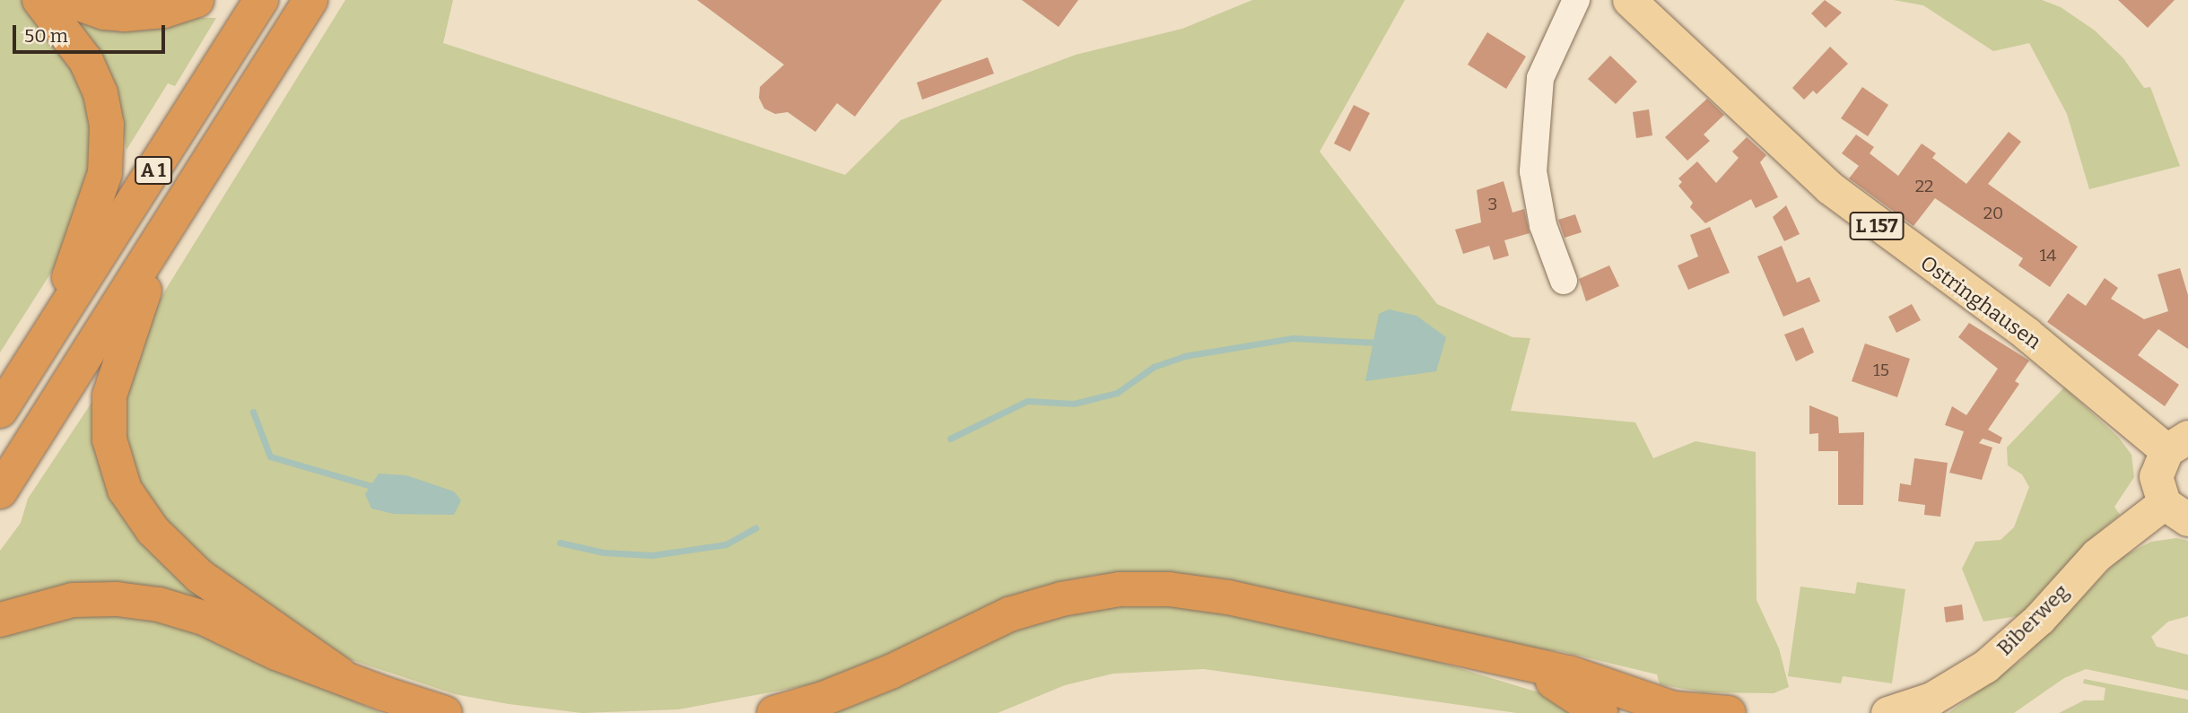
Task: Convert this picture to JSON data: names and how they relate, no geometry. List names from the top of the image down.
{
  "streets": {
    "highway": ["A 1"],
    "main road": ["L 157", "Ostringhausen", "Biberweg"]
  },
  "house_numbers": [
    "22",
    "3",
    "20",
    "14",
    "15"
  ],
  "scale_bar": "50 m"
}
